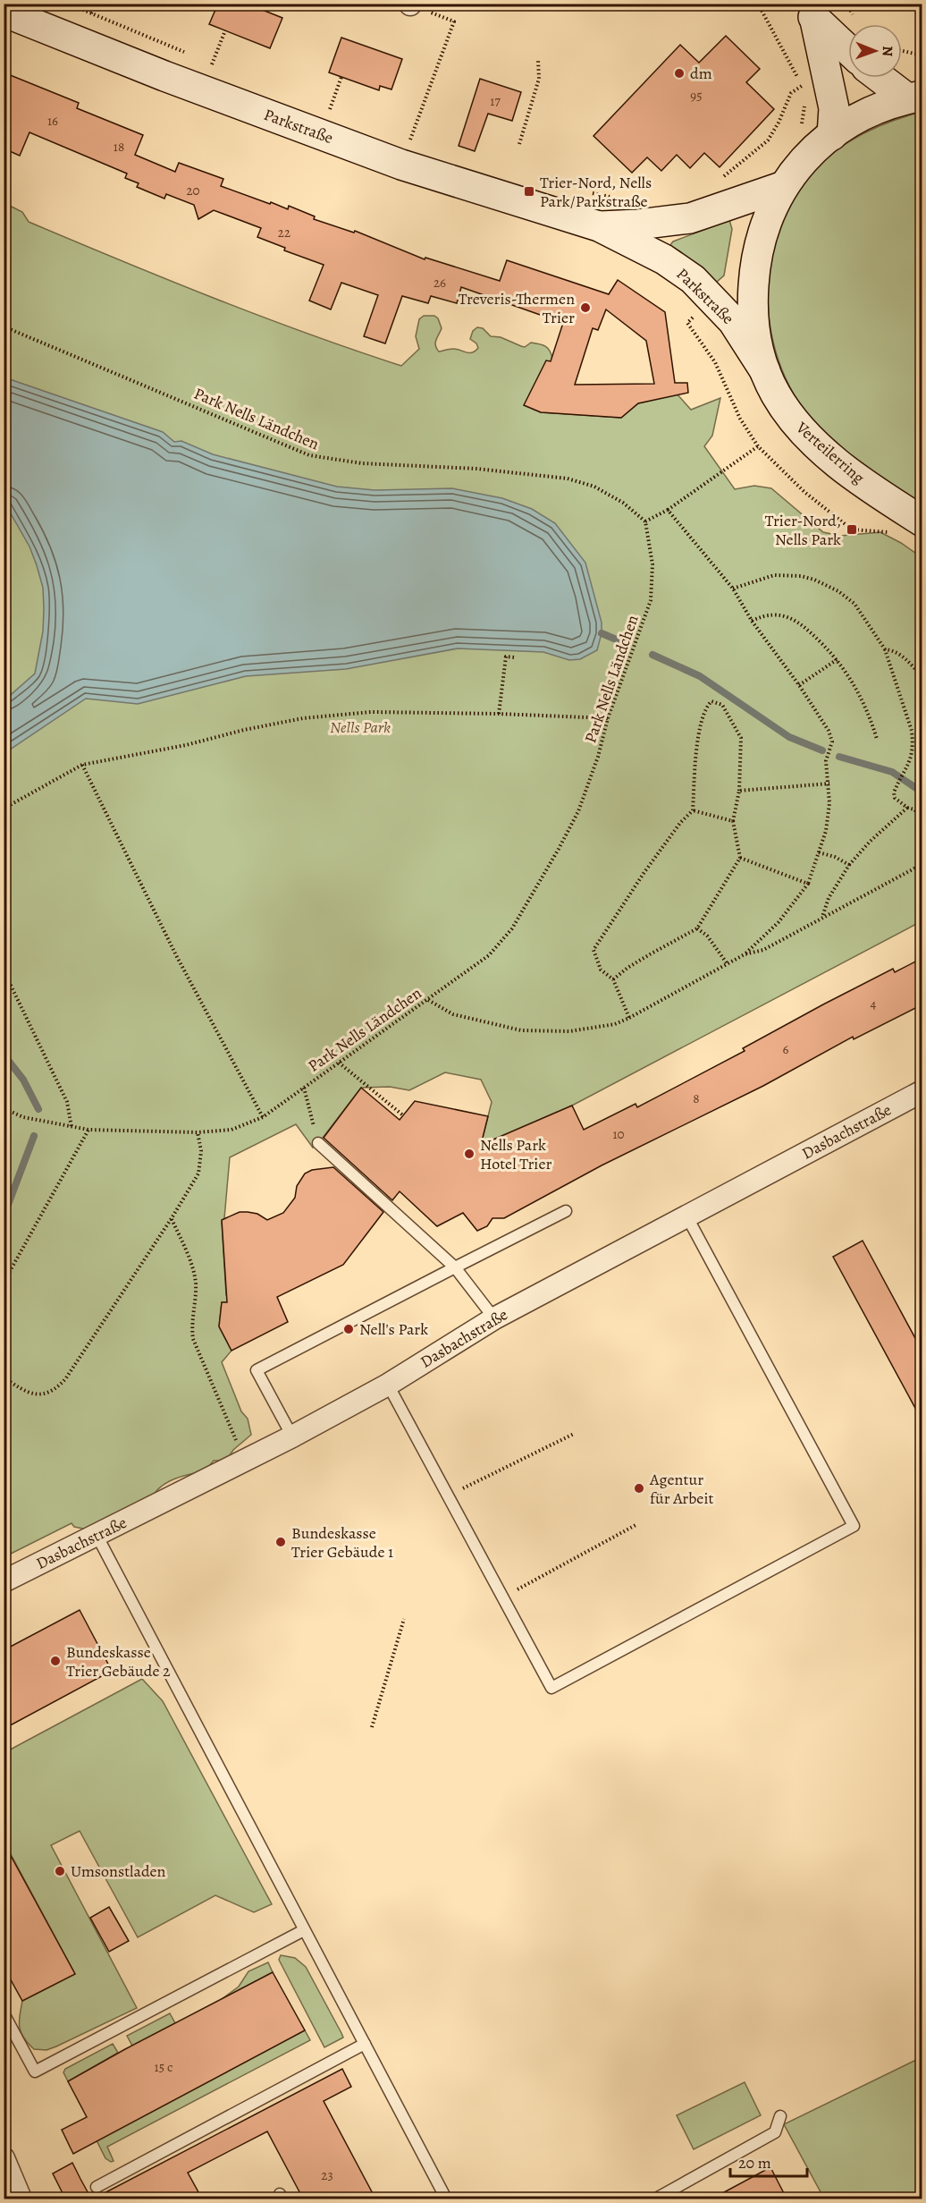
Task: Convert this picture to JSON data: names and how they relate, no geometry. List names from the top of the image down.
{
  "streets": {
    "street": ["Parkstraße", "Verteilerring", "Dasbachstraße"],
    "path": ["Park Nells Ländchen"]
  },
  "crossings": [
    ["Parkstraße", "Verteilerring"]
  ],
  "parks": ["Nells Park"],
  "places": {
    "other": [
      "dm",
      "Treveris-Thermen Trier",
      "Nells Park Hotel Trier",
      "Nell's Park",
      "Agentur für Arbeit",
      "Bundeskasse Trier Gebäude 1",
      "Bundeskasse Trier Gebäude 2",
      "Umsonstladen"
    ],
    "transit": ["Trier-Nord, Nells Park/Parkstraße", "Trier-Nord, Nells Park"]
  },
  "house_numbers": [
    "95",
    "17",
    "16",
    "18",
    "20",
    "22",
    "26",
    "4",
    "6",
    "8",
    "10",
    "15 c",
    "23"
  ],
  "scale_bar": "20 m",
  "north": "right"
}
